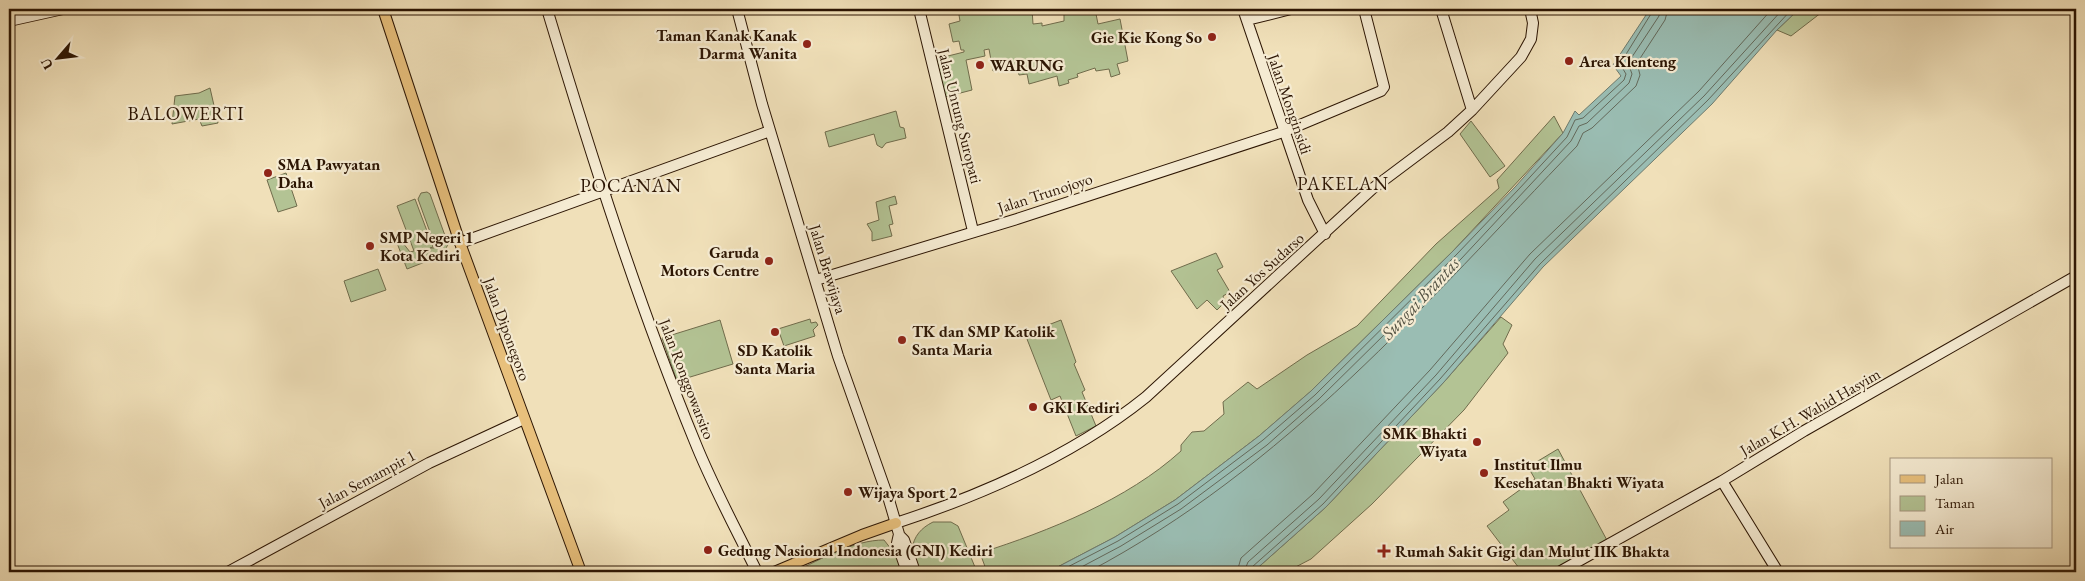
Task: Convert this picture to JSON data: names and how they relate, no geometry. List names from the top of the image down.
{
  "streets": {
    "main road": [
      "Jalan Monginsidi",
      "Jalan Untung Suropati",
      "Jalan Trunojoyo",
      "Jalan Brawijaya",
      "Jalan Yos Sudarso",
      "Jalan Diponegoro",
      "Jalan Ronggowarsito",
      "Jalan K.H. Wahid Hasyim",
      "Jalan Semampir 1"
    ]
  },
  "crossings": [
    ["Jalan Monginsidi", "Jalan Trunojoyo"],
    ["Jalan Monginsidi", "Jalan Yos Sudarso"],
    ["Jalan Untung Suropati", "Jalan Trunojoyo"],
    ["Jalan Trunojoyo", "Jalan Brawijaya"],
    ["Jalan Brawijaya", "Jalan Yos Sudarso"],
    ["Jalan Diponegoro", "Jalan Semampir 1"]
  ],
  "districts": ["BALOWERTI", "PAKELAN", "POCANAN"],
  "water": ["Sungai Brantas"],
  "places": {
    "other": [
      "Gie Kie Kong So",
      "Taman Kanak Kanak Darma Wanita",
      "Area Klenteng",
      "WARUNG",
      "SMA Pawyatan Daha",
      "SMP Negeri 1 Kota Kediri",
      "Garuda Motors Centre",
      "SD Katolik Santa Maria",
      "TK dan SMP Katolik Santa Maria",
      "GKI Kediri",
      "SMK Bhakti Wiyata",
      "Institut Ilmu Kesehatan Bhakti Wiyata",
      "Wijaya Sport 2",
      "Gedung Nasional Indonesia (GNI) Kediri"
    ],
    "health": ["Rumah Sakit Gigi dan Mulut IIK Bhakta"]
  },
  "legend": ["Jalan", "Taman", "Air"],
  "north": "bottom left"
}
